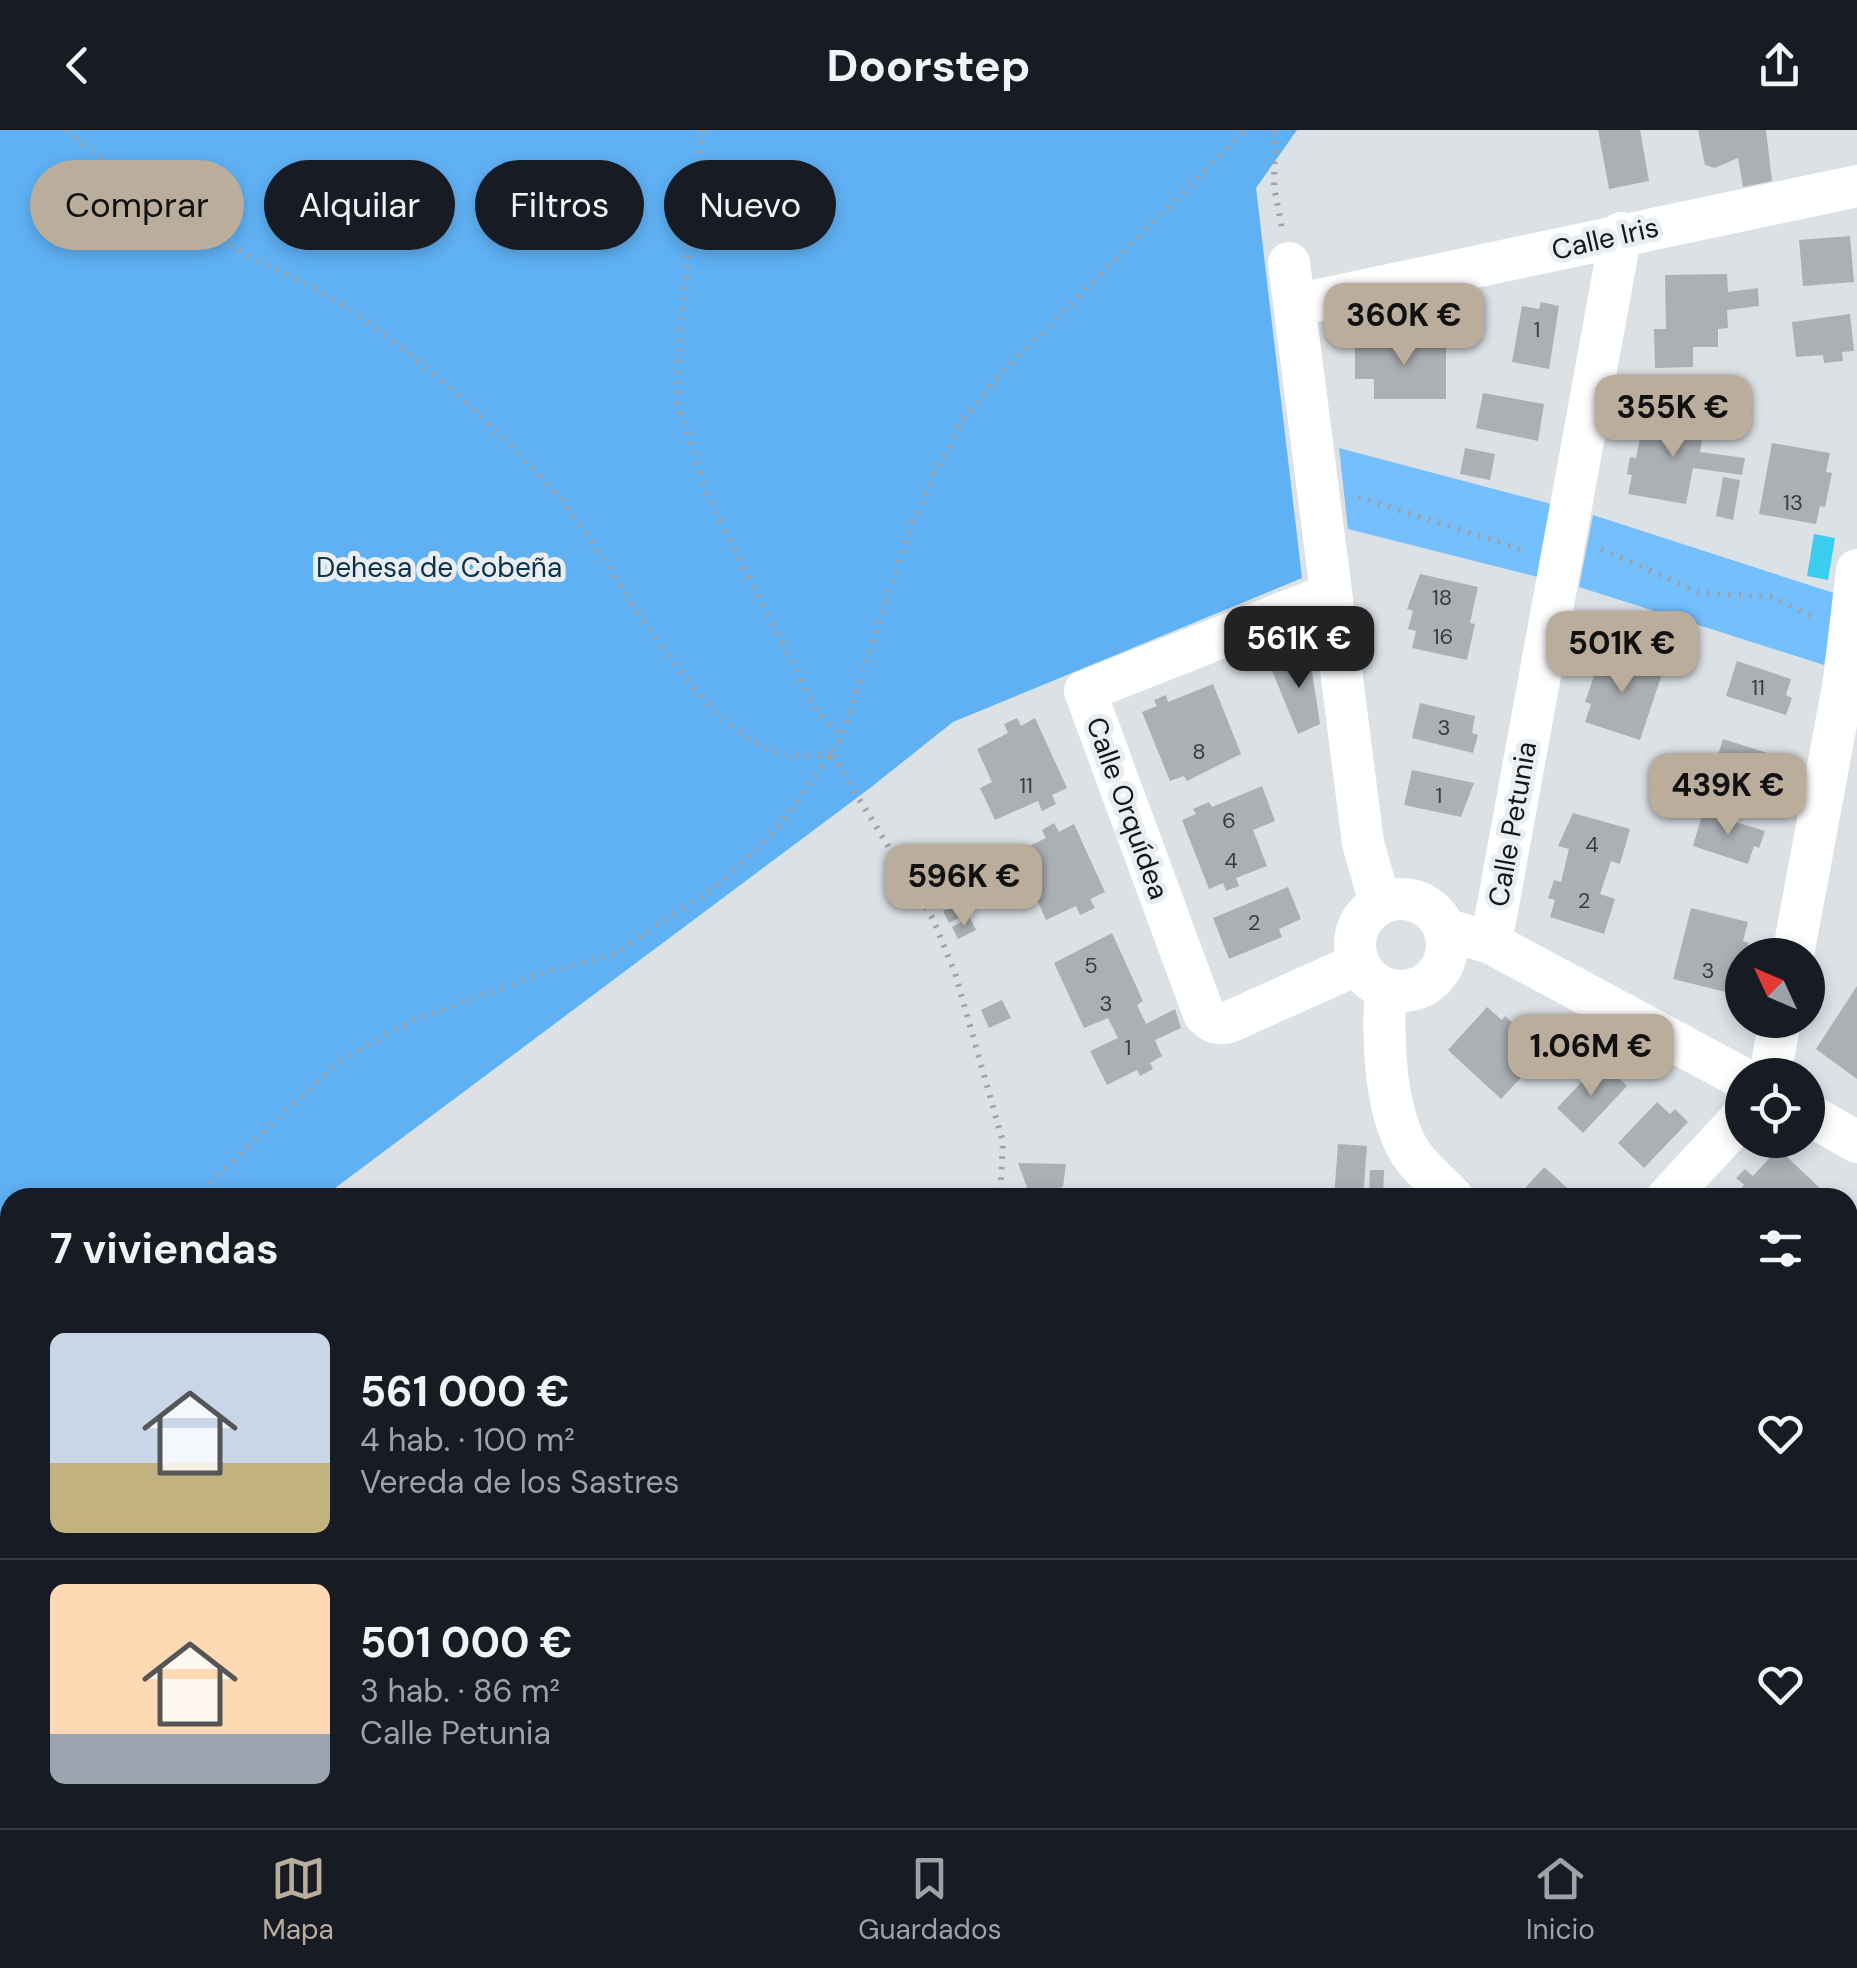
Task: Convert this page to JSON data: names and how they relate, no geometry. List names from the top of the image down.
{
  "streets": {
    "street": ["Calle Iris", "Calle Orquídea", "Calle Petunia"]
  },
  "crossings": [
    ["Calle Iris", "Calle Petunia"]
  ],
  "parks": ["Dehesa de Cobeña"],
  "house_numbers": [
    "1",
    "13",
    "18",
    "16",
    "11",
    "3",
    "8",
    "11",
    "1",
    "6",
    "4",
    "4",
    "2",
    "2",
    "5",
    "3",
    "3",
    "1"
  ],
  "north": "top left",
  "page": {
    "header": "Doorstep",
    "chip": [
      "Comprar",
      "Alquilar",
      "Filtros",
      "Nuevo"
    ],
    "price": [
      "360K €",
      "355K €",
      "561K €",
      "501K €",
      "439K €",
      "596K €",
      "1.06M €"
    ],
    "heading": "7 viviendas",
    "list": [
      {
        "name": "561 000 €",
        "note": "4 hab. · 100 m² · Vereda de los Sastres"
      },
      {
        "name": "501 000 €",
        "note": "3 hab. · 86 m² · Calle Petunia"
      }
    ],
    "tabs": ["Mapa", "Guardados", "Inicio"]
  }
}
